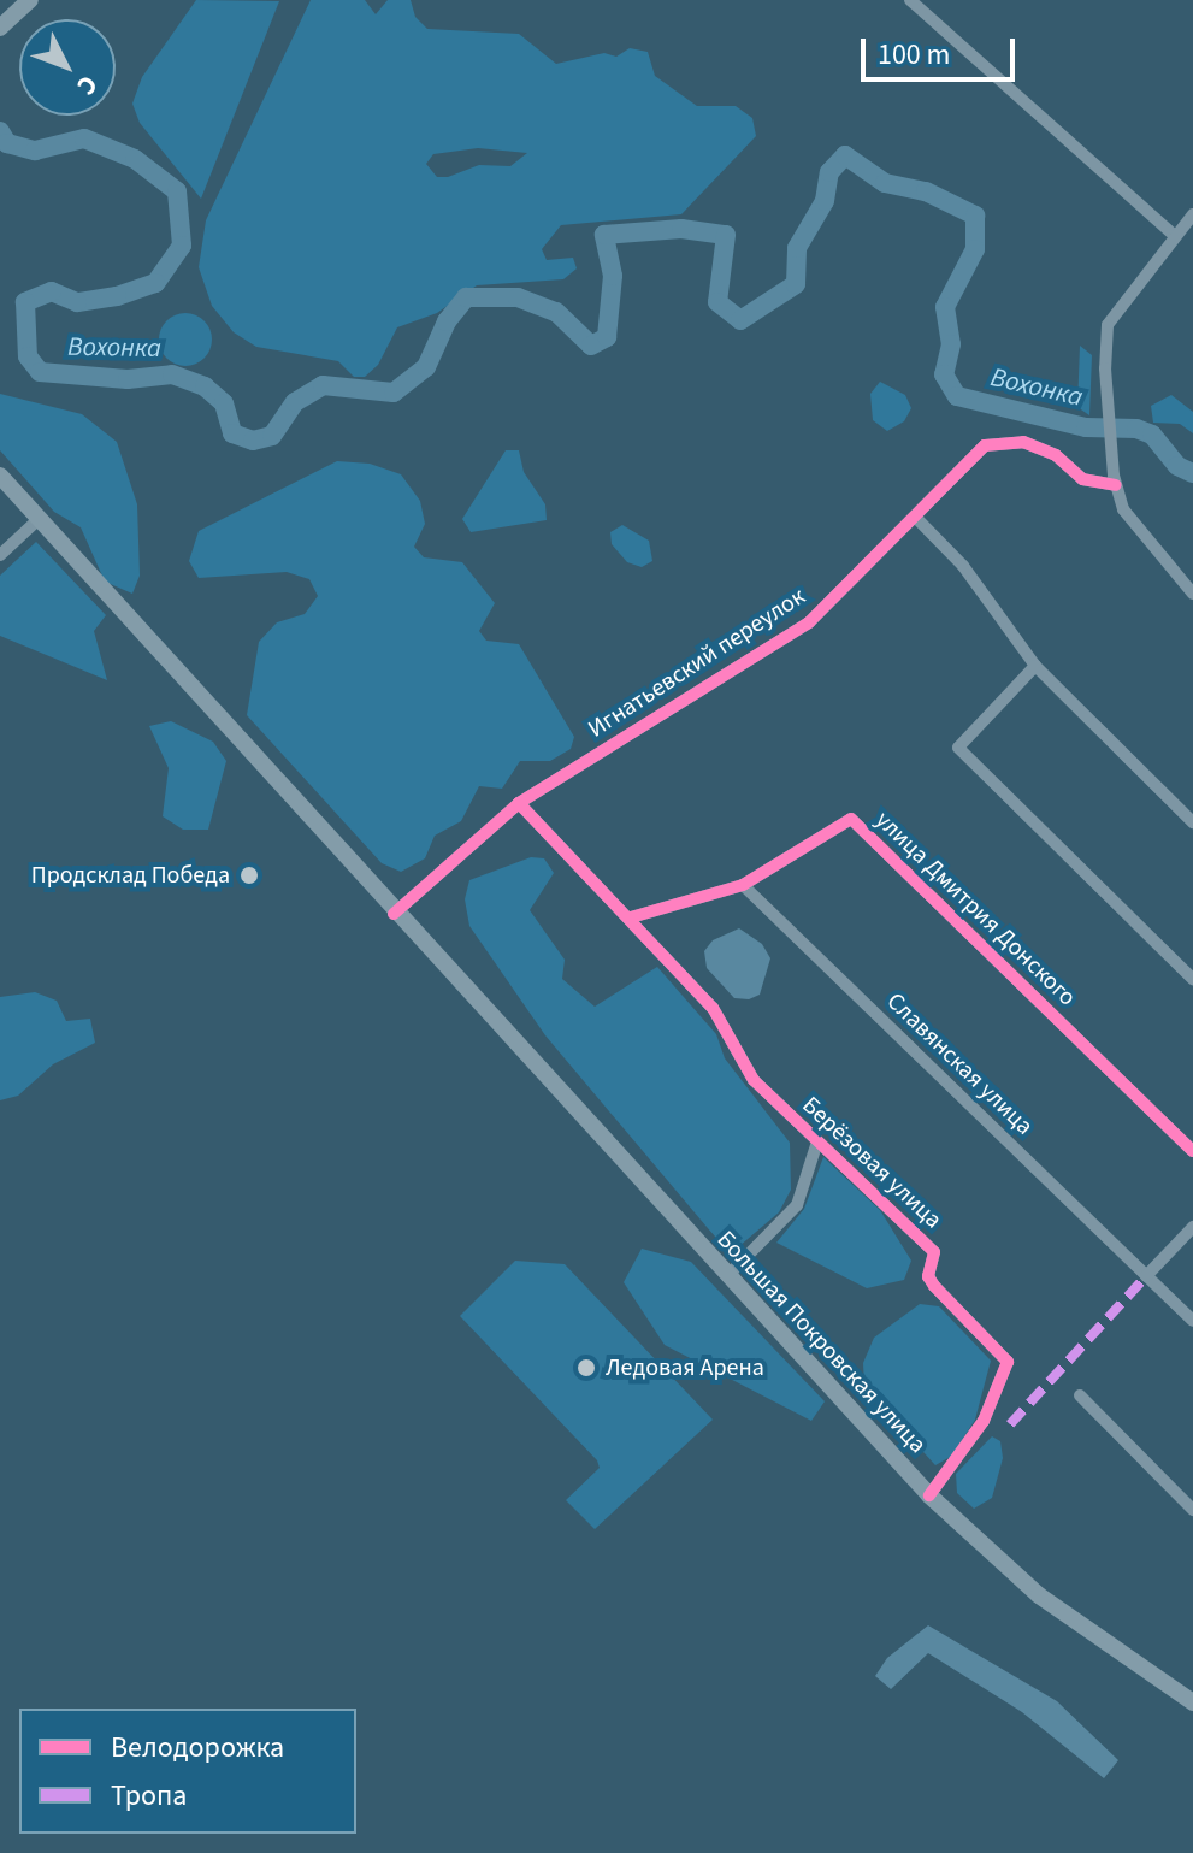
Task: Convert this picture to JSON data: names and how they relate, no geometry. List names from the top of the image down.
{
  "streets": {
    "main road": ["Большая Покровская улица"],
    "street": [
      "Игнатьевский переулок",
      "улица Дмитрия Донского",
      "Славянская улица",
      "Берёзовая улица"
    ]
  },
  "crossings": [
    ["Игнатьевский переулок", "Большая Покровская улица"],
    ["улица Дмитрия Донского", "Славянская улица"],
    ["улица Дмитрия Донского", "Берёзовая улица"],
    ["Берёзовая улица", "Большая Покровская улица"]
  ],
  "water": ["Вохонка"],
  "places": ["Продсклад Победа", "Ледовая Арена"],
  "legend": ["Велодорожка", "Тропа"],
  "scale_bar": "100 m",
  "north": "bottom right"
}
